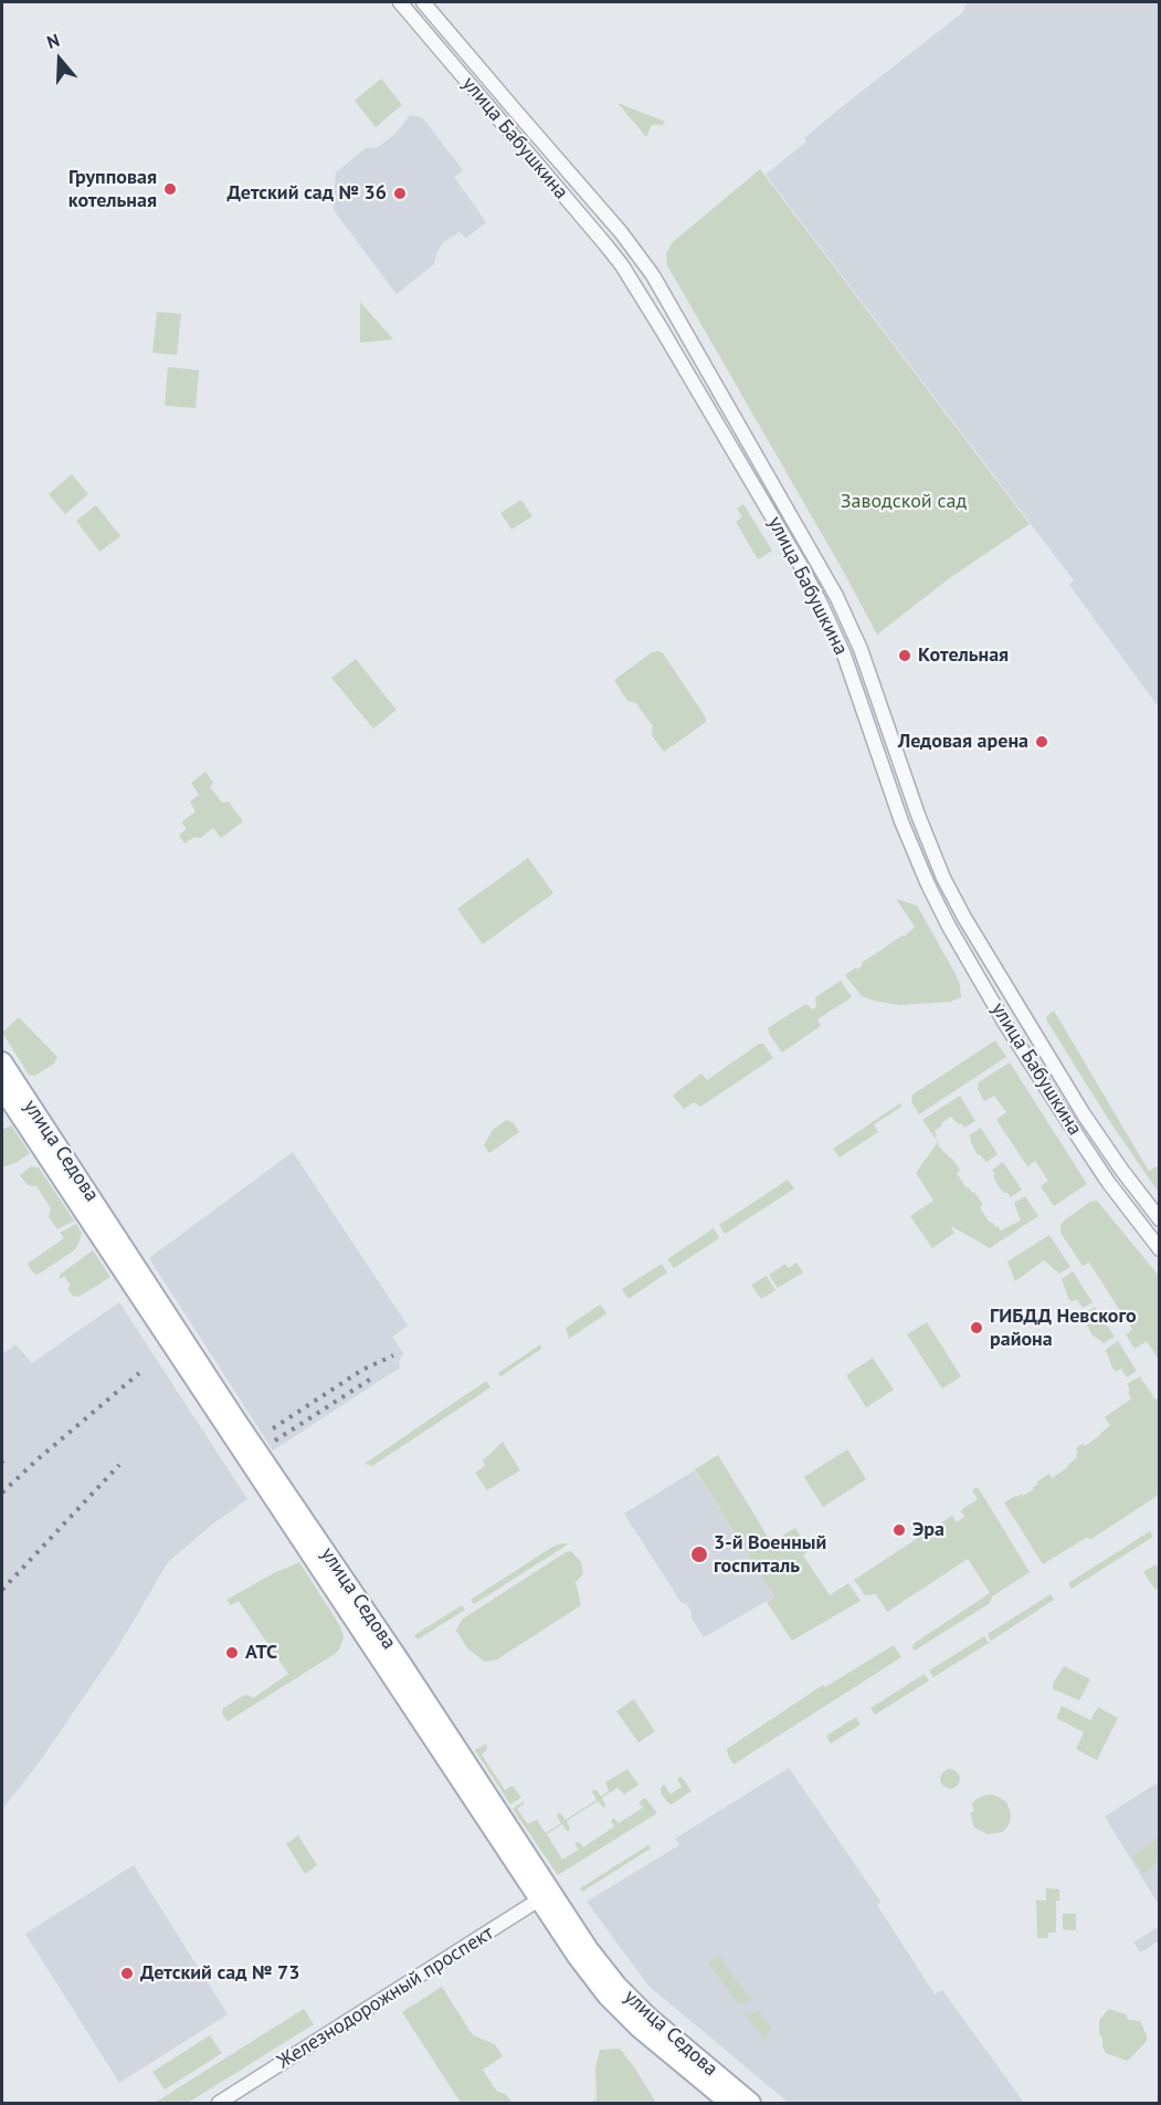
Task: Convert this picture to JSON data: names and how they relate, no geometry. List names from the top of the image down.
{
  "streets": {
    "main road": ["улица Седова"],
    "street": ["улица Бабушкина", "Железнодорожный проспект"]
  },
  "crossings": [
    ["улица Седова", "Железнодорожный проспект"]
  ],
  "parks": ["Заводской сад"],
  "places": [
    "Групповая котельная",
    "Детский сад № 36",
    "Котельная",
    "Ледовая арена",
    "ГИБДД Невского района",
    "Эра",
    "3-й Военный госпиталь",
    "АТС",
    "Детский сад № 73"
  ],
  "north": "top"
}
